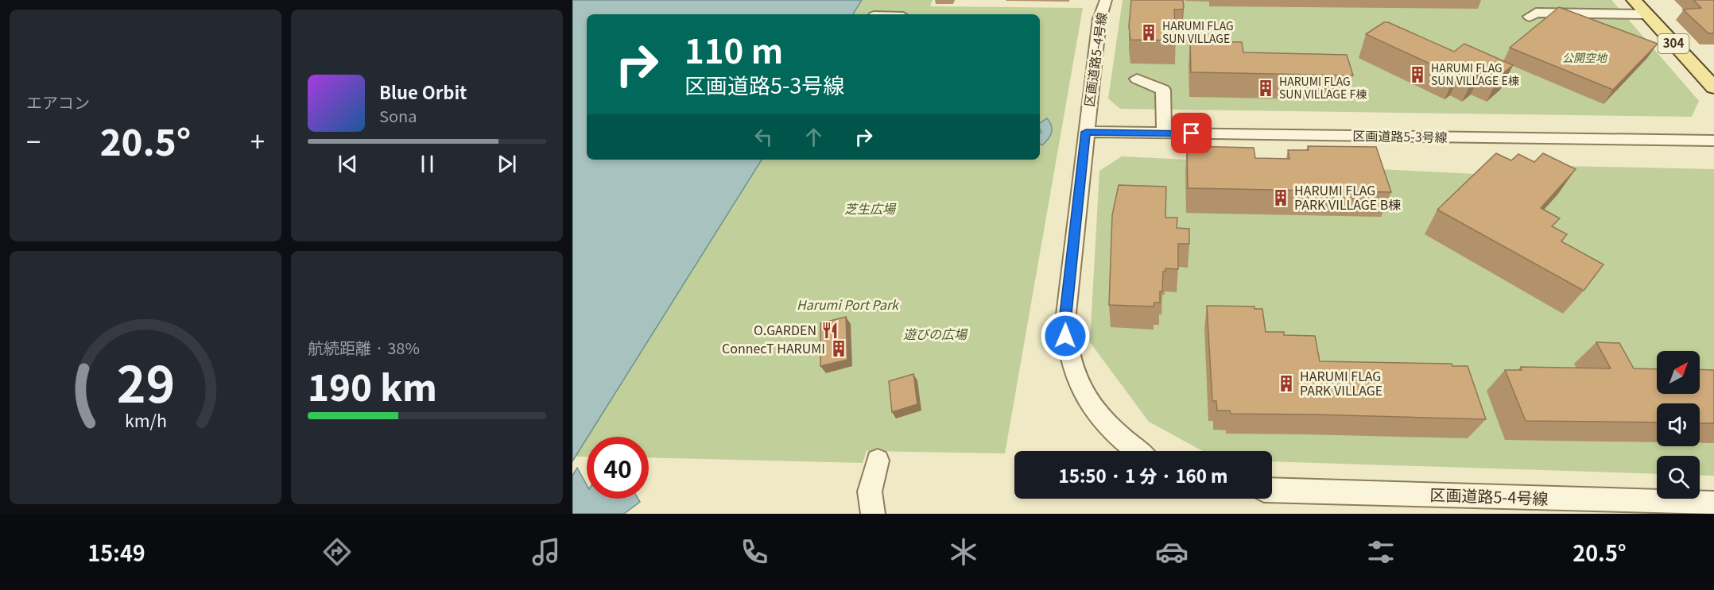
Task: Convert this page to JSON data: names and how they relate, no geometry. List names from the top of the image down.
{
  "streets": {
    "main road": ["304"],
    "street": ["区画道路5-4号線", "区画道路5-3号線"]
  },
  "crossings": [
    ["区画道路5-4号線", "区画道路5-3号線"]
  ],
  "parks": [
    "公開空地",
    "芝生広場",
    "Harumi Port Park",
    "遊びの広場"
  ],
  "places": {
    "building": [
      "HARUMI FLAG SUN VILLAGE",
      "HARUMI FLAG SUN VILLAGE E棟",
      "HARUMI FLAG SUN VILLAGE F棟",
      "HARUMI FLAG PARK VILLAGE B棟",
      "ConnecT HARUMI",
      "HARUMI FLAG PARK VILLAGE"
    ],
    "restaurant": ["O.GARDEN"]
  },
  "north": "top right",
  "page": {
    "tile": [
      "エアコン",
      ["航続距離 · 38%", "190 km"]
    ],
    "turn": ["110 m", "区画道路5-3号線"],
    "song": ["Blue Orbit", "Sona"],
    "heat": ["−", "20.5°", "+"],
    "limit": "40",
    "trip": "15:50 · 1 分 · 160 m",
    "tabs": ["15:49", "20.5°"],
    "gauge": ["29", "km/h"]
  }
}
